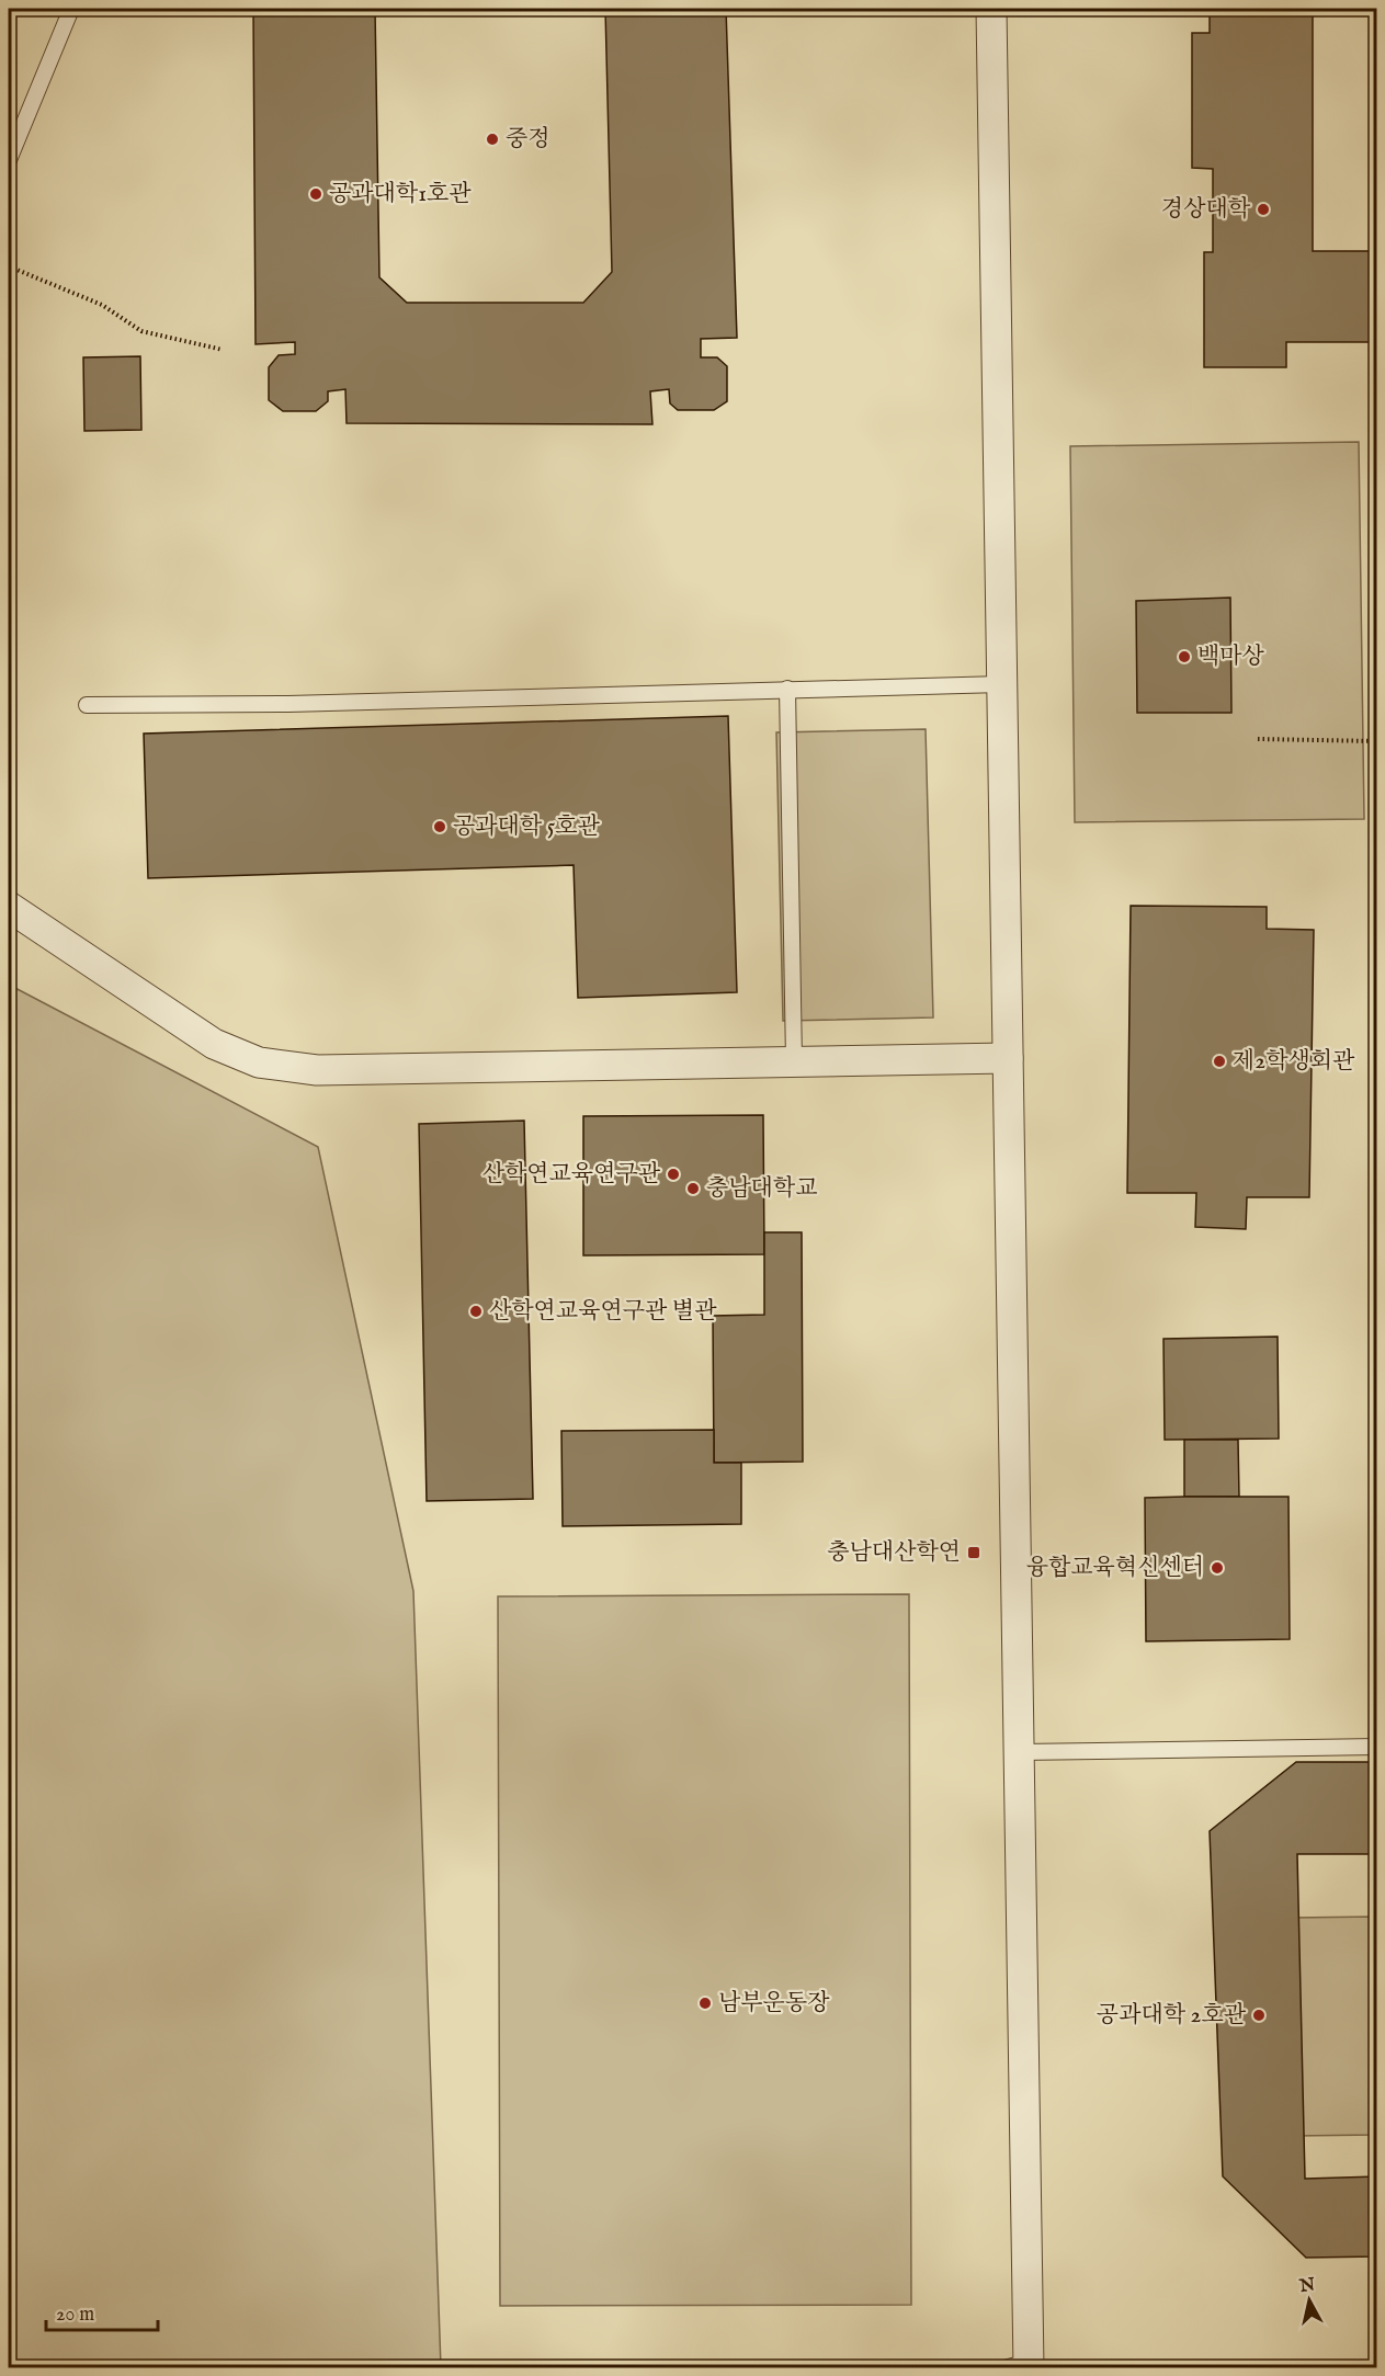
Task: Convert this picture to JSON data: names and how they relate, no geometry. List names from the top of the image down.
{
  "places": {
    "other": [
      "중정",
      "공과대학1호관",
      "경상대학",
      "백마상",
      "공과대학 5호관",
      "제2학생회관",
      "산학연교육연구관",
      "충남대학교",
      "산학연교육연구관 별관",
      "융합교육혁신센터",
      "남부운동장",
      "공과대학 2호관"
    ],
    "transit": ["충남대산학연"]
  },
  "scale_bar": "20 m",
  "north": "top"
}
